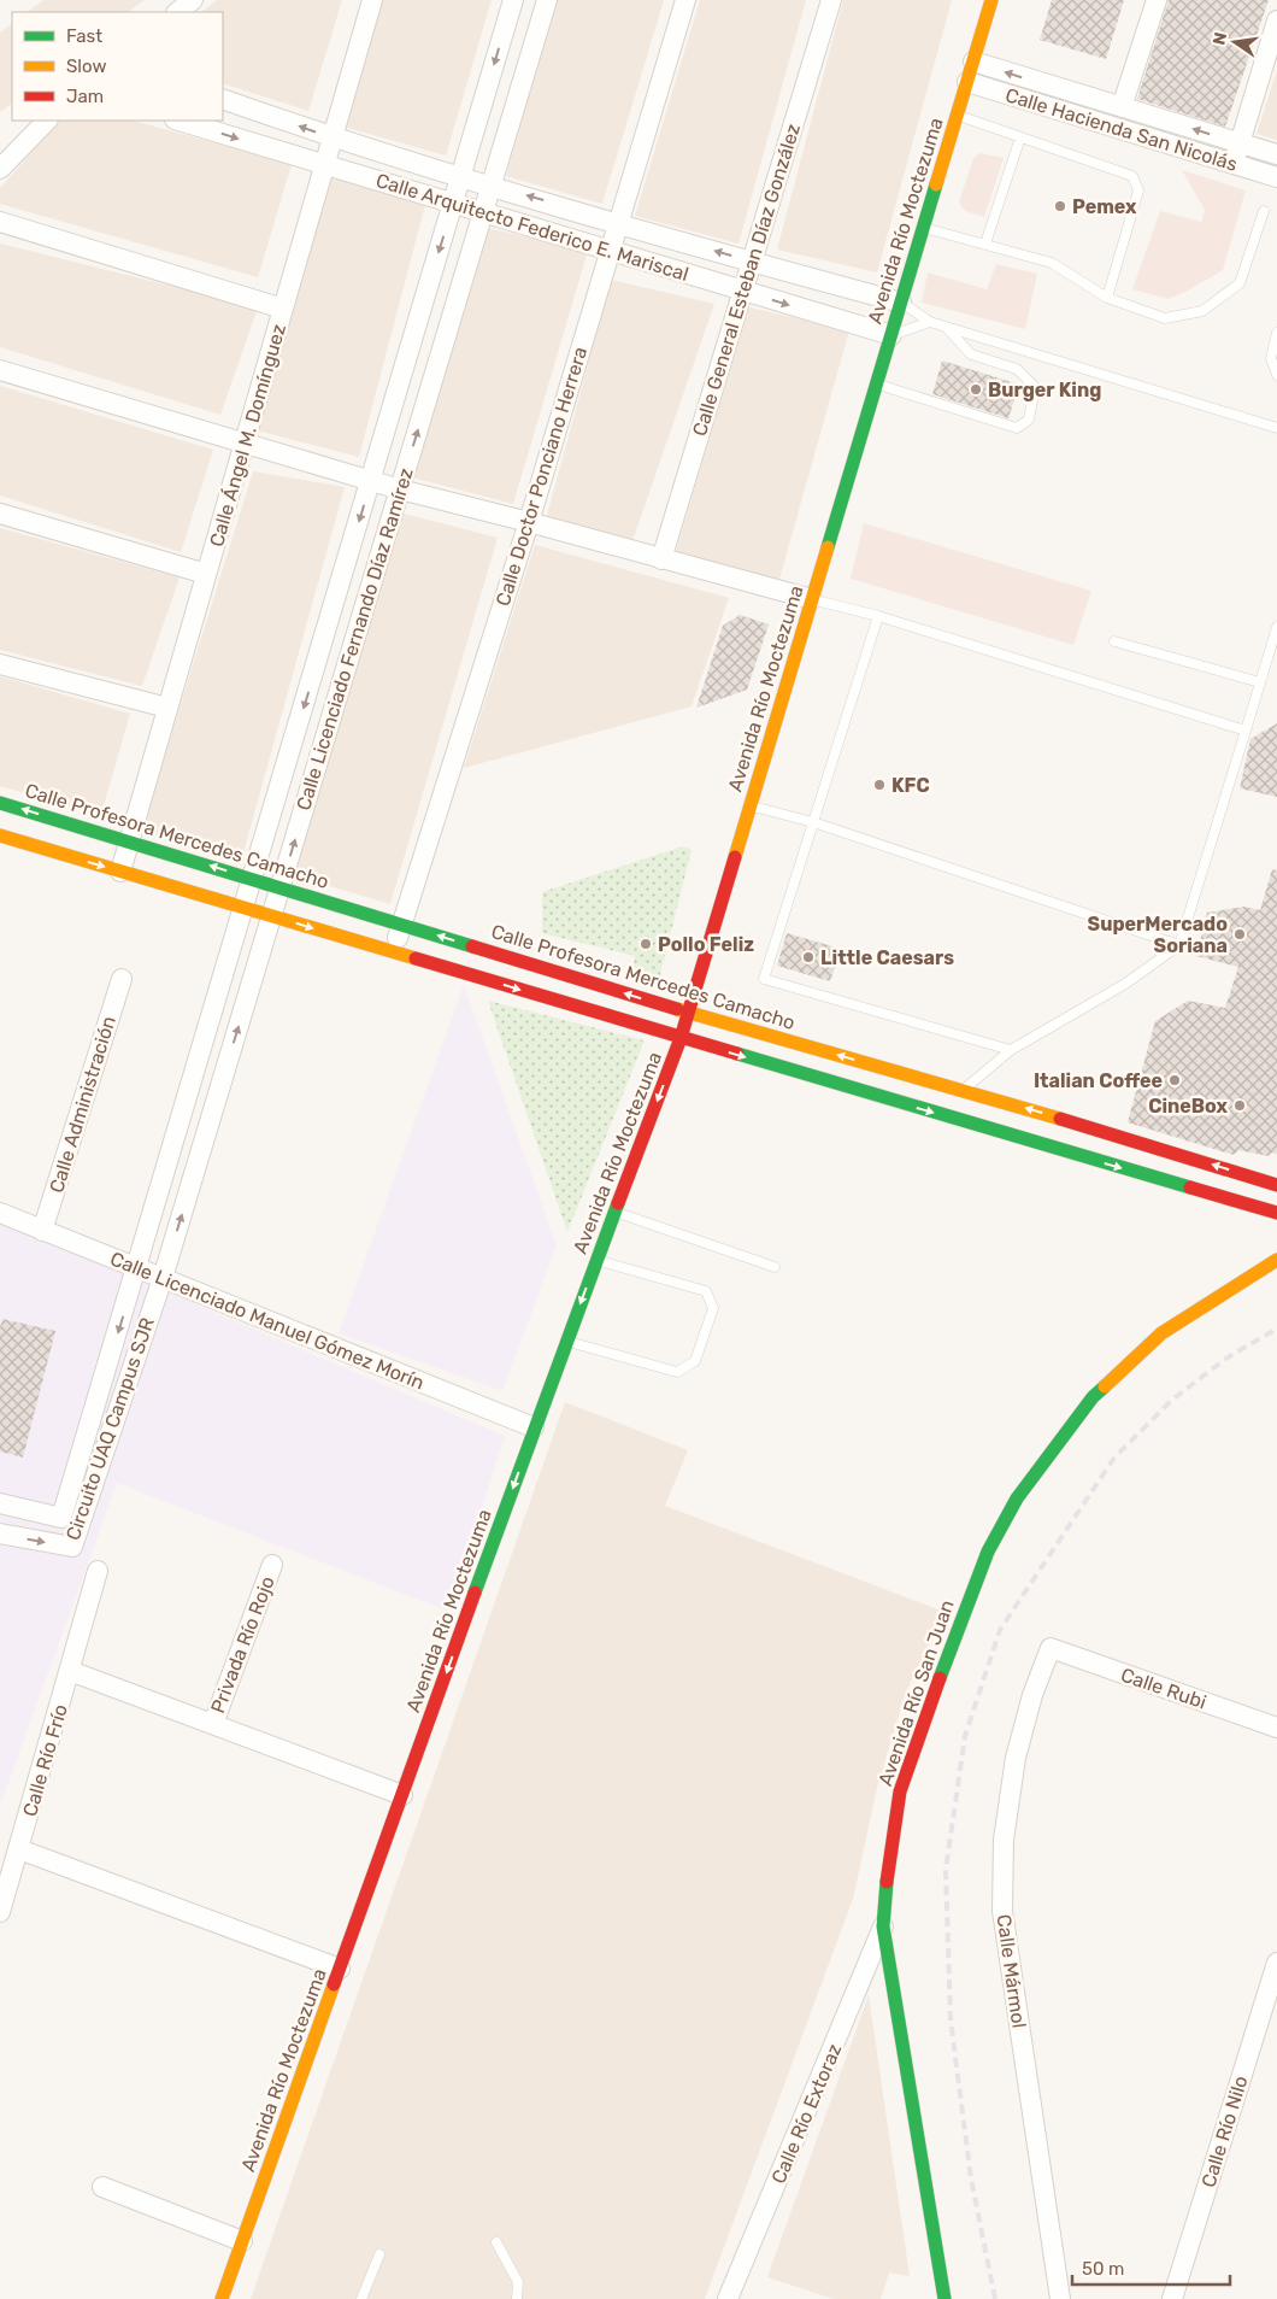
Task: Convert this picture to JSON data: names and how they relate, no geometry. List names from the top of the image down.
{
  "streets": {
    "street": [
      "Calle Hacienda San Nicolás",
      "Avenida Río Moctezuma",
      "Calle Arquitecto Federico E. Mariscal",
      "Calle General Esteban Díaz González",
      "Calle Ángel M. Domínguez",
      "Calle Doctor Ponciano Herrera",
      "Calle Licenciado Fernando Díaz Ramírez",
      "Calle Profesora Mercedes Camacho",
      "Calle Administración",
      "Calle Licenciado Manuel Gómez Morín",
      "Circuito UAQ Campus SJR",
      "Privada Río Rojo",
      "Calle Rubi",
      "Avenida Río San Juan",
      "Calle Río Frío",
      "Calle Mármol",
      "Calle Río Extoraz",
      "Calle Río Nilo"
    ]
  },
  "crossings": [
    ["Calle Hacienda San Nicolás", "Avenida Río Moctezuma"],
    ["Avenida Río Moctezuma", "Calle Arquitecto Federico E. Mariscal"],
    ["Avenida Río Moctezuma", "Calle Profesora Mercedes Camacho"],
    ["Avenida Río Moctezuma", "Calle Licenciado Manuel Gómez Morín"],
    ["Calle Arquitecto Federico E. Mariscal", "Calle General Esteban Díaz González"],
    ["Calle Arquitecto Federico E. Mariscal", "Calle Ángel M. Domínguez"],
    ["Calle Arquitecto Federico E. Mariscal", "Calle Doctor Ponciano Herrera"],
    ["Calle Arquitecto Federico E. Mariscal", "Calle Licenciado Fernando Díaz Ramírez"],
    ["Calle Ángel M. Domínguez", "Calle Profesora Mercedes Camacho"],
    ["Calle Doctor Ponciano Herrera", "Calle Profesora Mercedes Camacho"],
    ["Calle Licenciado Fernando Díaz Ramírez", "Calle Profesora Mercedes Camacho"],
    ["Calle Licenciado Fernando Díaz Ramírez", "Calle Licenciado Manuel Gómez Morín"],
    ["Calle Licenciado Fernando Díaz Ramírez", "Circuito UAQ Campus SJR"],
    ["Calle Administración", "Calle Licenciado Manuel Gómez Morín"],
    ["Calle Licenciado Manuel Gómez Morín", "Circuito UAQ Campus SJR"],
    ["Calle Rubi", "Calle Mármol"],
    ["Avenida Río San Juan", "Calle Río Extoraz"]
  ],
  "places": [
    "Pemex",
    "Burger King",
    "KFC",
    "SuperMercado Soriana",
    "Pollo Feliz",
    "Little Caesars",
    "Italian Coffee",
    "CineBox"
  ],
  "legend": ["Fast", "Slow", "Jam"],
  "scale_bar": "50 m",
  "north": "left"
}
